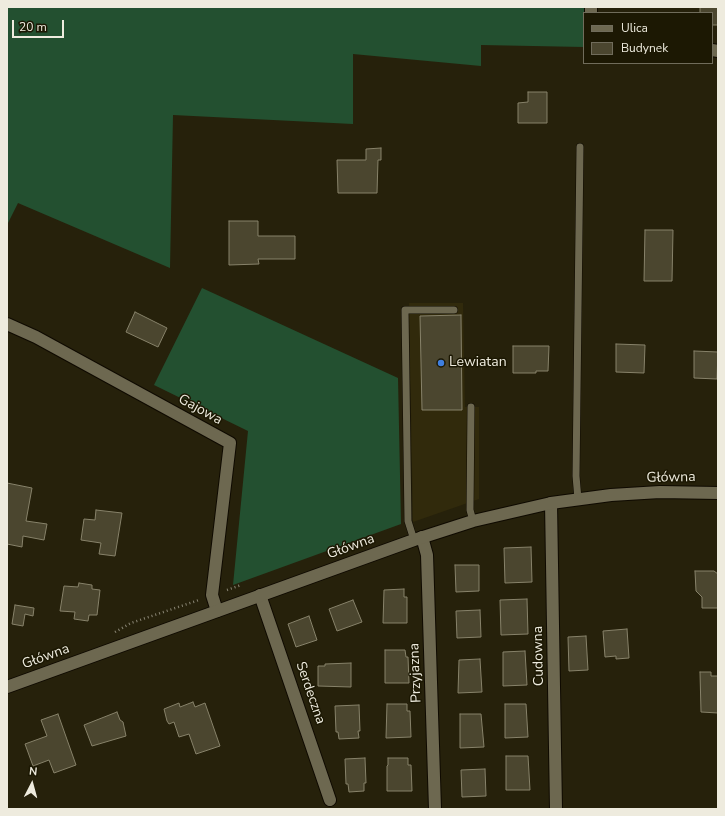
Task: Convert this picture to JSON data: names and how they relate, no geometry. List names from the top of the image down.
{
  "streets": {
    "street": [
      "Gajowa",
      "Główna",
      "Cudowna",
      "Przyjazna",
      "Serdeczna"
    ]
  },
  "crossings": [
    ["Gajowa", "Główna"],
    ["Główna", "Cudowna"],
    ["Główna", "Przyjazna"],
    ["Główna", "Serdeczna"]
  ],
  "places": ["Lewiatan"],
  "legend": ["Ulica", "Budynek"],
  "scale_bar": "20 m",
  "north": "top"
}
